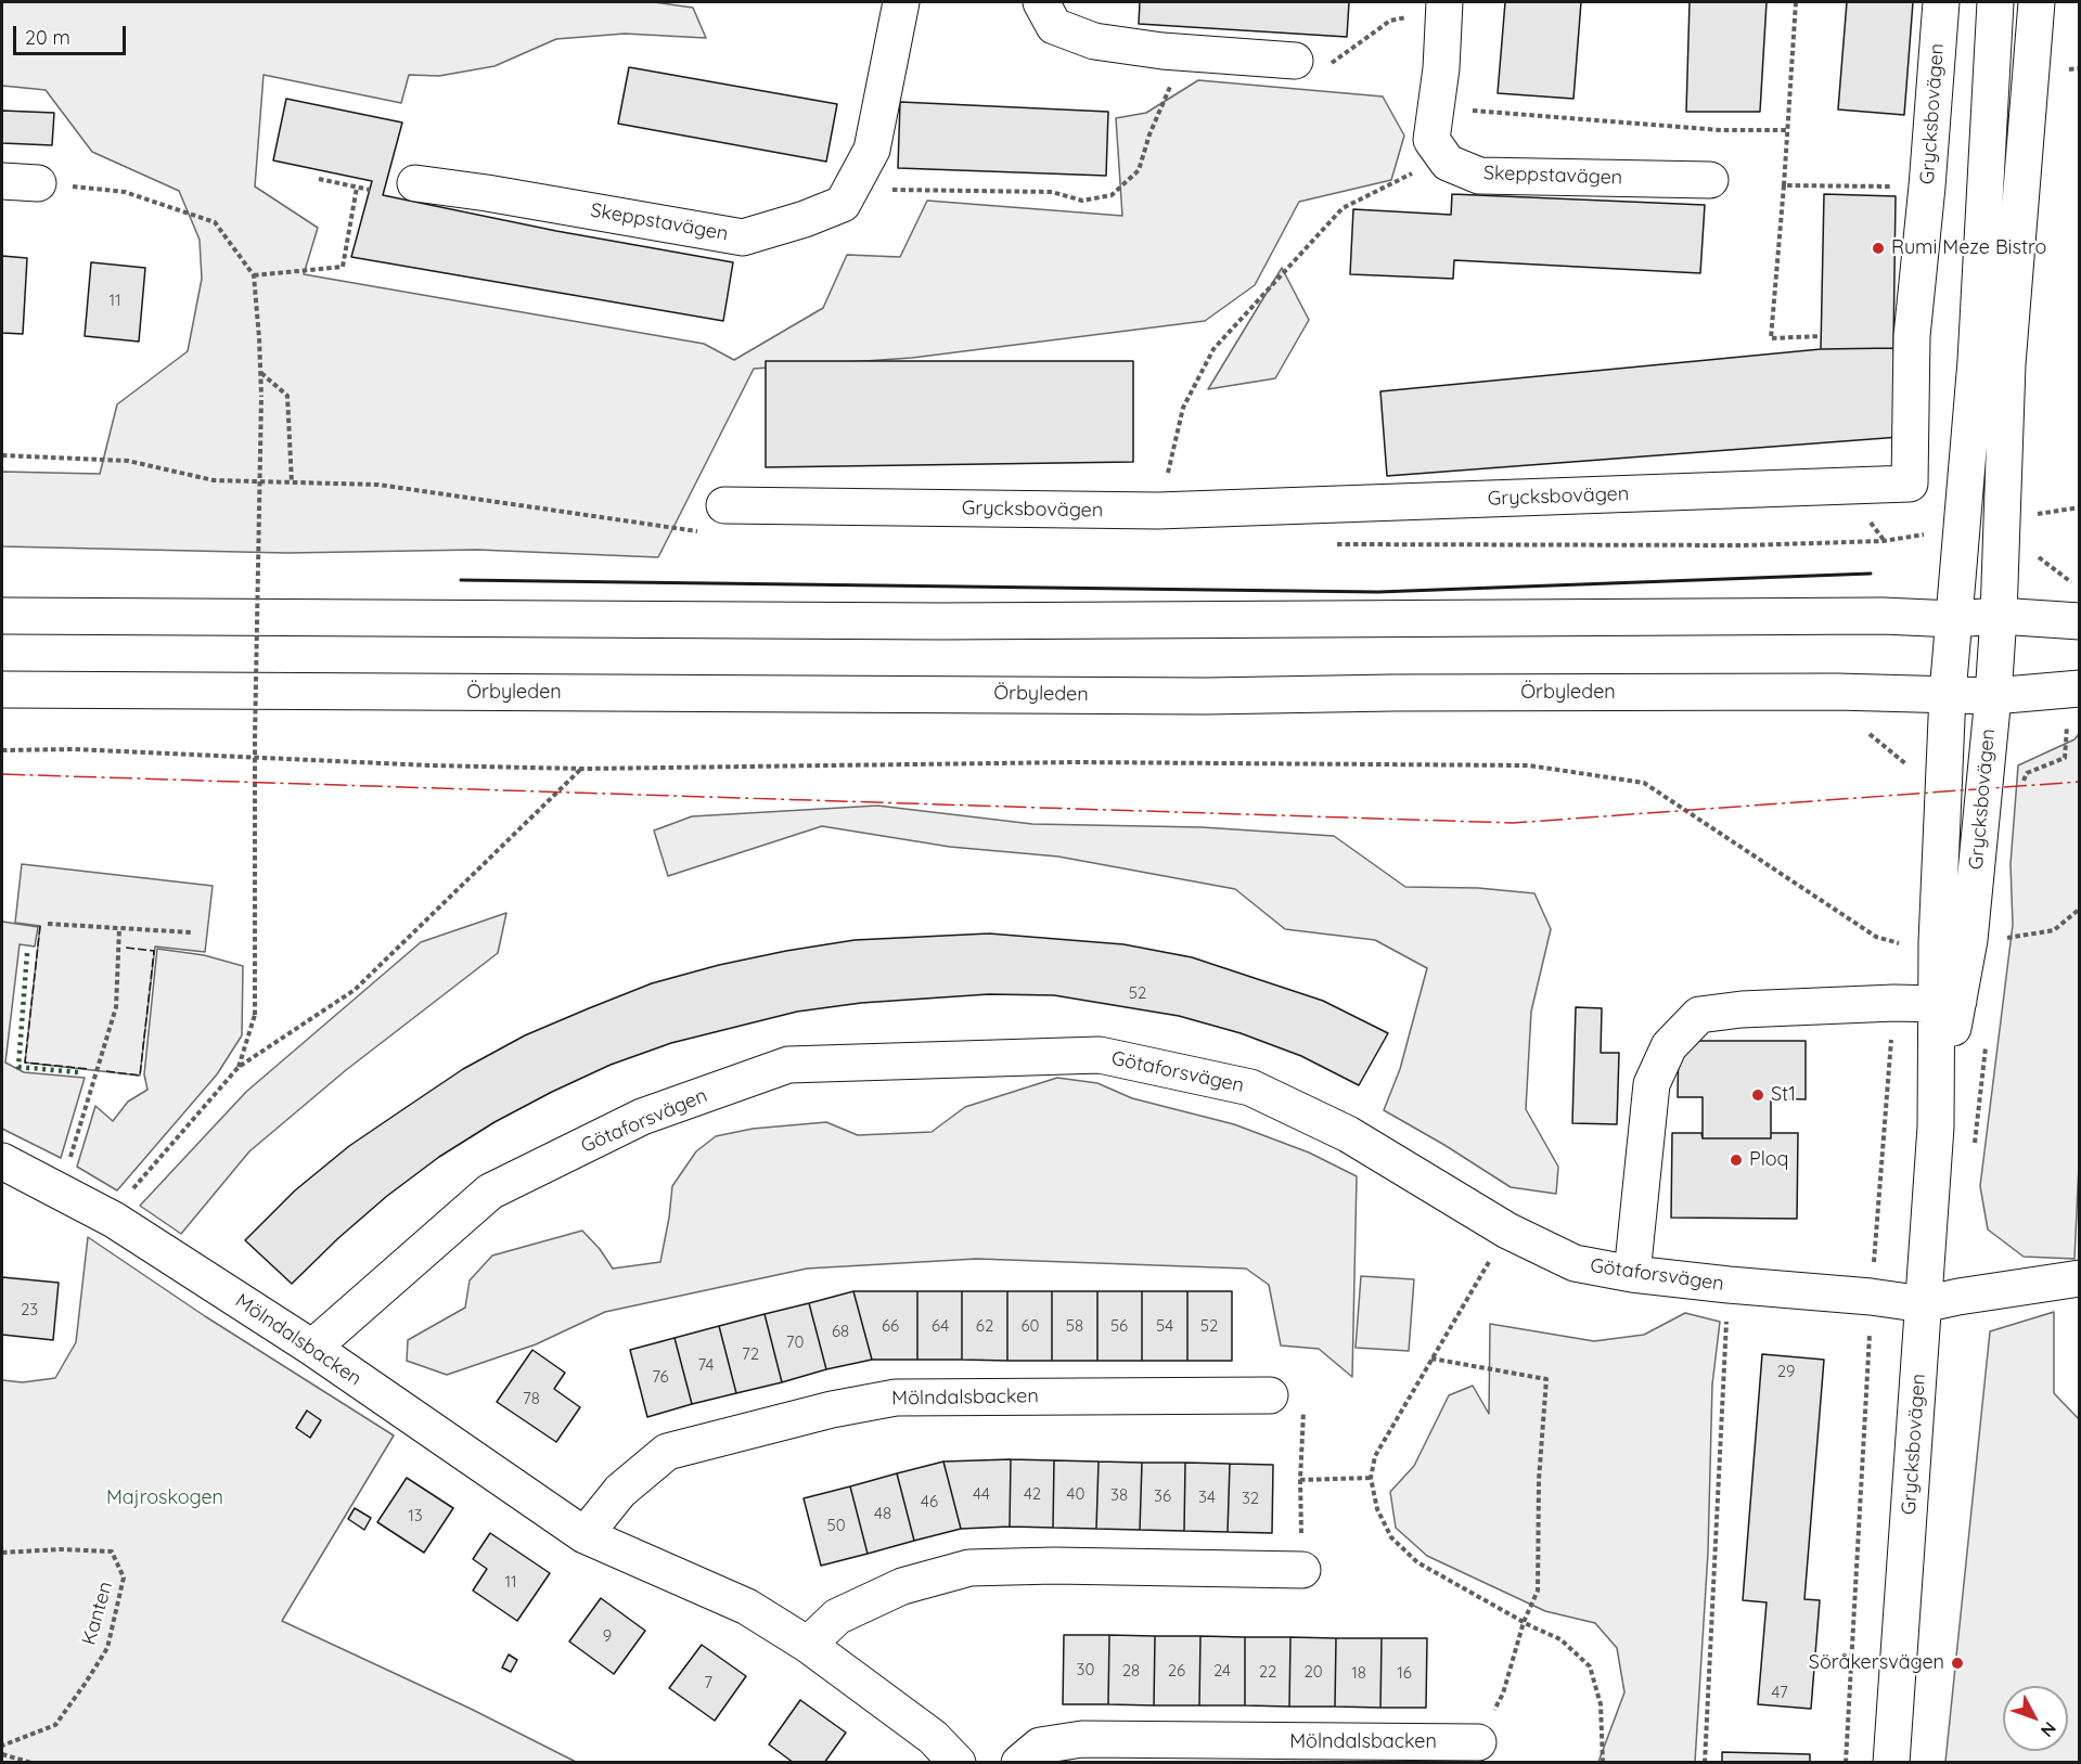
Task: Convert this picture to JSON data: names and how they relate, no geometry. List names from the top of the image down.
{
  "streets": {
    "street": [
      "Grycksbovägen",
      "Skeppstavägen",
      "Örbyleden",
      "Götaforsvägen",
      "Mölndalsbacken"
    ],
    "path": ["Kanten"]
  },
  "crossings": [
    ["Grycksbovägen", "Örbyleden"],
    ["Grycksbovägen", "Götaforsvägen"],
    ["Götaforsvägen", "Mölndalsbacken"]
  ],
  "parks": ["Majroskogen"],
  "places": [
    "Rumi Meze Bistro",
    "St1",
    "Ploq",
    "Söråkersvägen"
  ],
  "house_numbers": [
    "11",
    "52",
    "23",
    "66",
    "64",
    "62",
    "60",
    "58",
    "56",
    "54",
    "52",
    "68",
    "70",
    "72",
    "74",
    "29",
    "76",
    "78",
    "44",
    "42",
    "40",
    "38",
    "36",
    "34",
    "32",
    "46",
    "48",
    "13",
    "50",
    "11",
    "9",
    "30",
    "28",
    "26",
    "24",
    "22",
    "20",
    "18",
    "16",
    "7",
    "47"
  ],
  "scale_bar": "20 m",
  "north": "bottom right"
}
